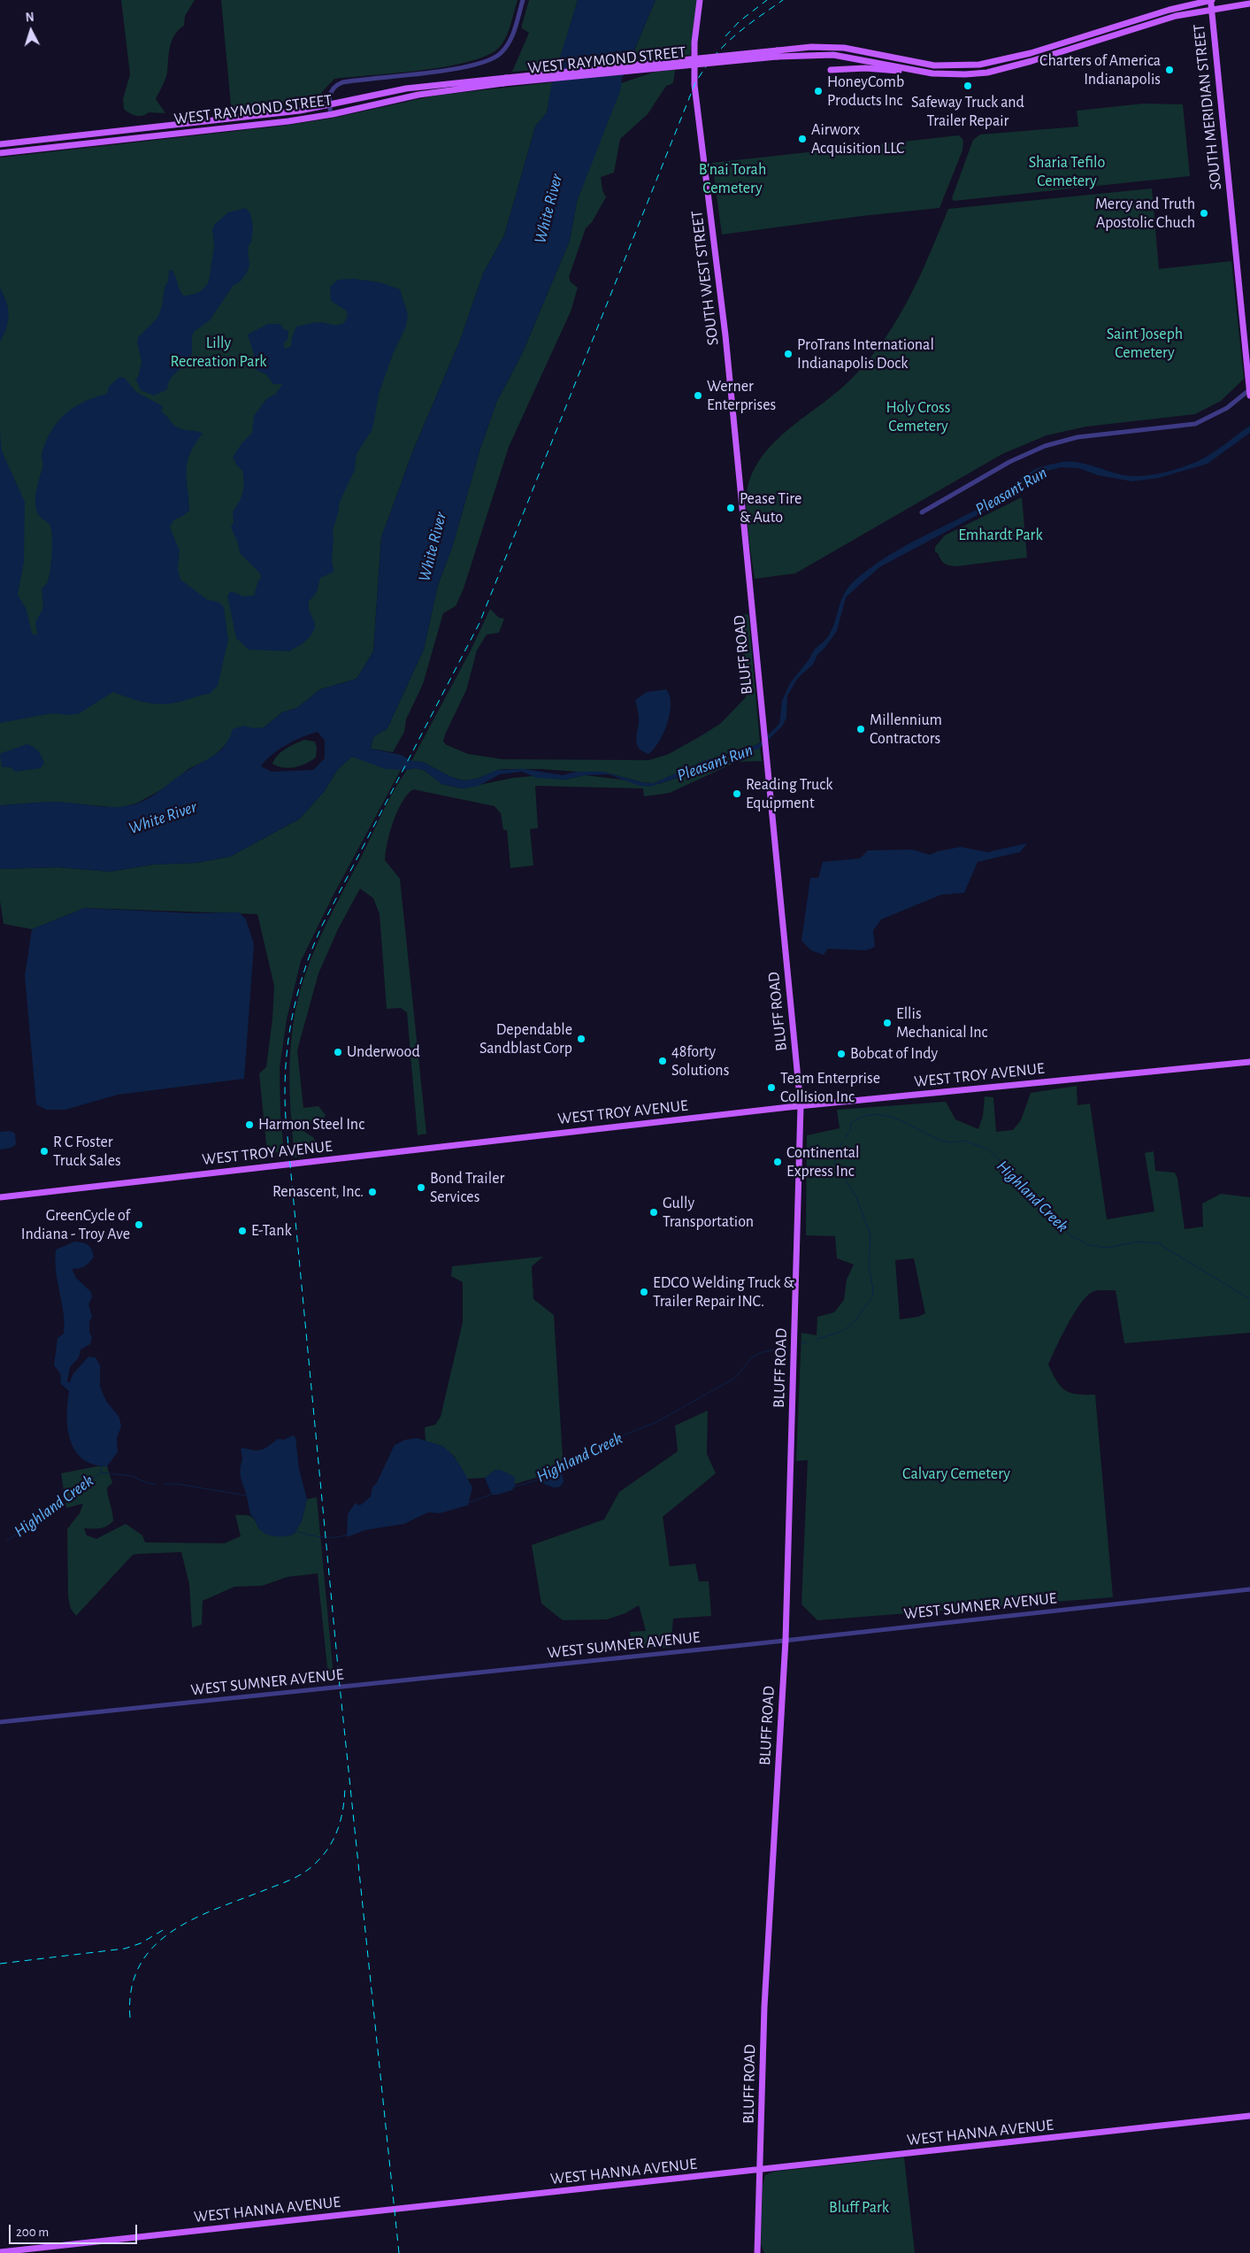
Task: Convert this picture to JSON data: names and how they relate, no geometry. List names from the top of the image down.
{
  "streets": {
    "main road": [
      "WEST RAYMOND STREET",
      "SOUTH MERIDIAN STREET",
      "SOUTH WEST STREET",
      "BLUFF ROAD",
      "WEST TROY AVENUE",
      "WEST HANNA AVENUE"
    ],
    "street": ["WEST SUMNER AVENUE"]
  },
  "crossings": [
    ["WEST RAYMOND STREET", "SOUTH MERIDIAN STREET"],
    ["SOUTH WEST STREET", "BLUFF ROAD"],
    ["BLUFF ROAD", "WEST TROY AVENUE"],
    ["BLUFF ROAD", "WEST SUMNER AVENUE"],
    ["BLUFF ROAD", "WEST HANNA AVENUE"]
  ],
  "water": ["White River", "Pleasant Run", "Highland Creek"],
  "parks": [
    "Sharia Tefilo Cemetery",
    "B'nai Torah Cemetery",
    "Saint Joseph Cemetery",
    "Lilly Recreation Park",
    "Holy Cross Cemetery",
    "Emhardt Park",
    "Calvary Cemetery",
    "Bluff Park"
  ],
  "places": [
    "Charters of America Indianapolis",
    "Safeway Truck and Trailer Repair",
    "HoneyComb Products Inc",
    "Airworx Acquisition LLC",
    "Mercy and Truth Apostolic Chuch",
    "ProTrans International Indianapolis Dock",
    "Werner Enterprises",
    "Pease Tire & Auto",
    "Millennium Contractors",
    "Reading Truck Equipment",
    "Ellis Mechanical Inc",
    "Dependable Sandblast Corp",
    "Underwood",
    "Bobcat of Indy",
    "48forty Solutions",
    "Team Enterprise Collision Inc",
    "Harmon Steel Inc",
    "R C Foster Truck Sales",
    "Continental Express Inc",
    "Bond Trailer Services",
    "Renascent, Inc.",
    "Gully Transportation",
    "GreenCycle of Indiana - Troy Ave",
    "E-Tank",
    "EDCO Welding Truck & Trailer Repair INC."
  ],
  "scale_bar": "200 m",
  "north": "top"
}
